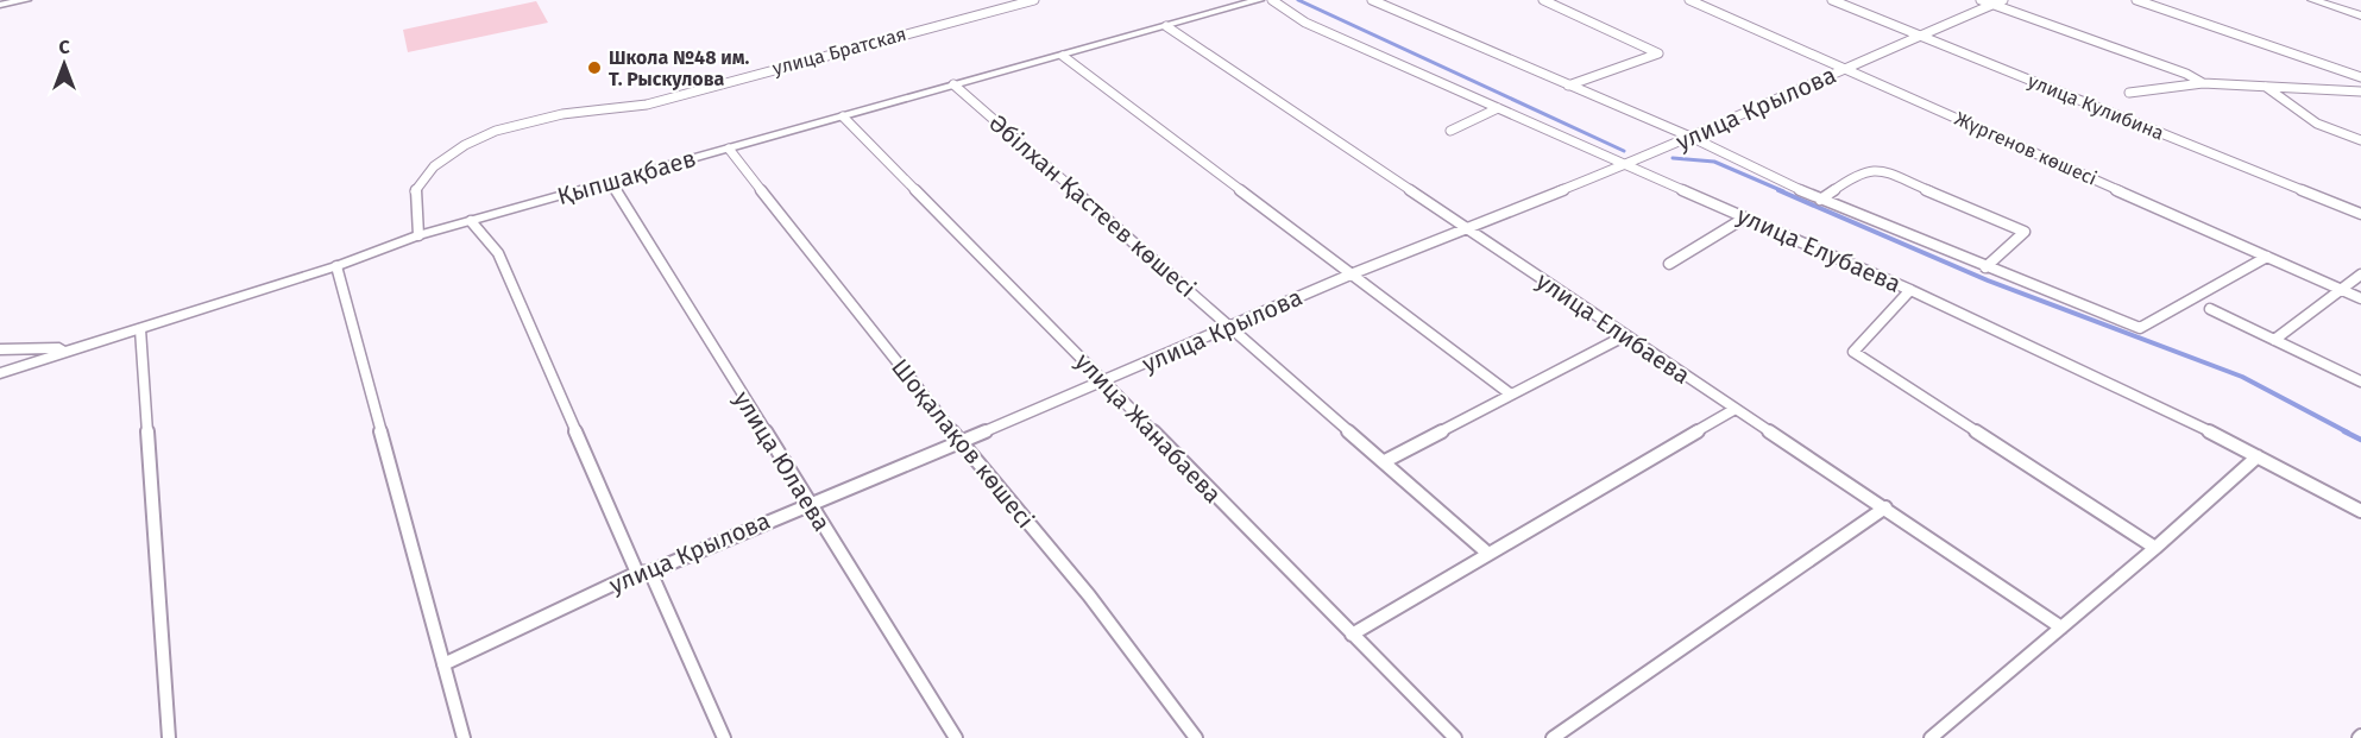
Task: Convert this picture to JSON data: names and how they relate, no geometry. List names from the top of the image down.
{
  "streets": {
    "street": [
      "улица Братская",
      "улица Кулибина",
      "улица Крылова",
      "Жүргенов көшесі",
      "Қыпшақбаев",
      "Әбілхан Қастеев көшесі",
      "улица Елубаева",
      "улица Елибаева",
      "улица Жанабаева",
      "Шоқалақов көшесі",
      "улица Юлаева"
    ]
  },
  "crossings": [
    ["улица Братская", "Қыпшақбаев"],
    ["улица Кулибина", "улица Крылова"],
    ["улица Крылова", "Жүргенов көшесі"],
    ["улица Крылова", "Әбілхан Қастеев көшесі"],
    ["улица Крылова", "улица Елубаева"],
    ["улица Крылова", "улица Елибаева"],
    ["улица Крылова", "улица Жанабаева"],
    ["улица Крылова", "Шоқалақов көшесі"],
    ["улица Крылова", "улица Юлаева"],
    ["Қыпшақбаев", "Әбілхан Қастеев көшесі"],
    ["Қыпшақбаев", "улица Елибаева"],
    ["Қыпшақбаев", "улица Жанабаева"],
    ["Қыпшақбаев", "Шоқалақов көшесі"],
    ["Қыпшақбаев", "улица Юлаева"]
  ],
  "places": ["Школа №48 им. Т. Рыскулова"],
  "north": "top"
}
